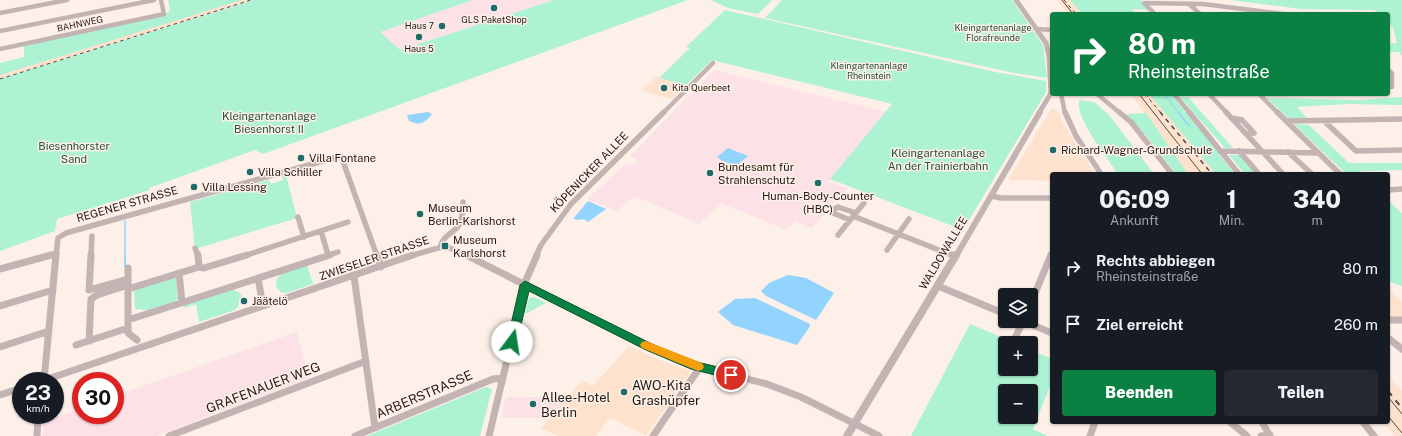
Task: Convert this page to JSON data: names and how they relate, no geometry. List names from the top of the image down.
{
  "streets": {
    "street": [
      "BAHNWEG",
      "KÖPENICKER ALLEE",
      "REGENER STRASSE",
      "WALDOWALLEE",
      "ZWIESELER STRASSE",
      "GRAFENAUER WEG",
      "ARBERSTRASSE"
    ]
  },
  "crossings": [
    ["KÖPENICKER ALLEE", "ARBERSTRASSE"],
    ["REGENER STRASSE", "ZWIESELER STRASSE"]
  ],
  "parks": [
    "Kleingartenanlage Florafreunde",
    "Kleingartenanlage Rheinstein",
    "Kleingartenanlage Biesenhorst II",
    "Biesenhorster Sand",
    "Kleingartenanlage An der Trainierbahn"
  ],
  "places": {
    "other": [
      "GLS PaketShop",
      "Haus 7",
      "Haus 5",
      "Kita Querbeet",
      "Richard-Wagner-Grundschule",
      "Villa Fontane",
      "Villa Schiller",
      "Bundesamt für Strahlenschutz",
      "Human-Body-Counter (HBC)",
      "Villa Lessing",
      "Museum Berlin-Karlshorst",
      "Jäätelö",
      "AWO-Kita Grashüpfer",
      "Allee-Hotel Berlin"
    ],
    "transit": ["Museum Karlshorst"]
  },
  "page": {
    "turn": ["80 m", "Rheinsteinstraße"],
    "eta": [
      "06:09",
      "Ankunft",
      "1",
      "Min.",
      "340",
      "m"
    ],
    "list": [
      {
        "name": "Rechts abbiegen",
        "note": "Rheinsteinstraße",
        "value": "80 m"
      },
      {
        "name": "Ziel erreicht",
        "value": "260 m"
      }
    ],
    "map_buttons": ["+", "−"],
    "buttons": ["Beenden", "Teilen"],
    "speed": "23 km/h",
    "limit": "30"
  }
}
